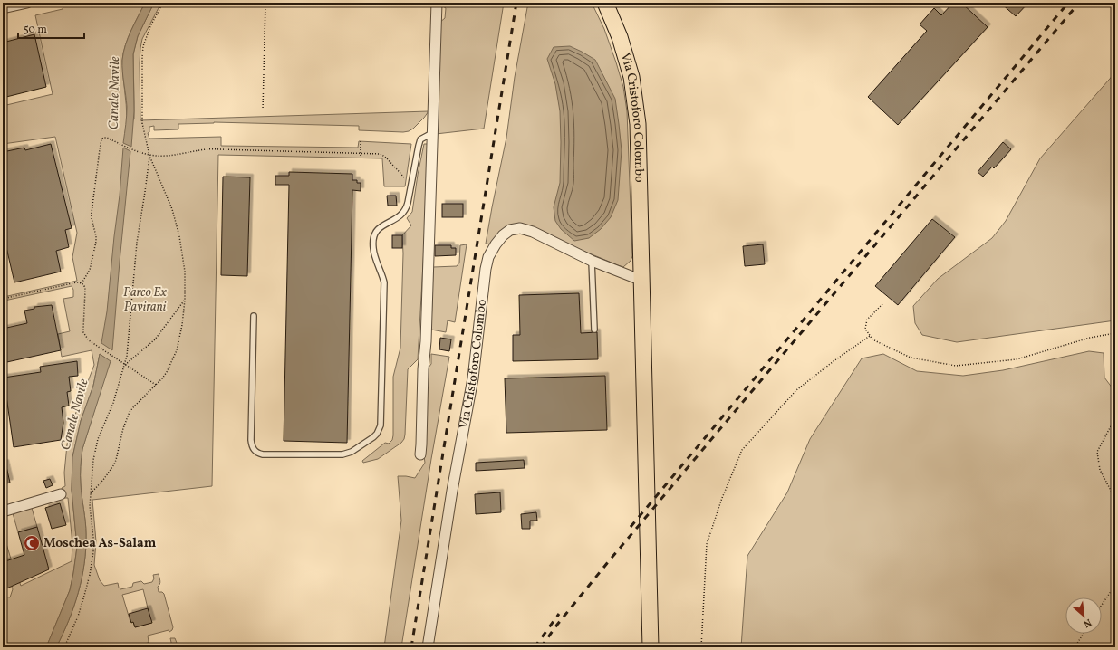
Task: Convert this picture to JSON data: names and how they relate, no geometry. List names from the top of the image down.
{
  "streets": {
    "main road": ["Via Cristoforo Colombo"]
  },
  "water": ["Canale Navile"],
  "parks": ["Parco Ex Pavirani"],
  "places": {
    "mosque": ["Moschea As-Salam"]
  },
  "scale_bar": "50 m",
  "north": "bottom right"
}
